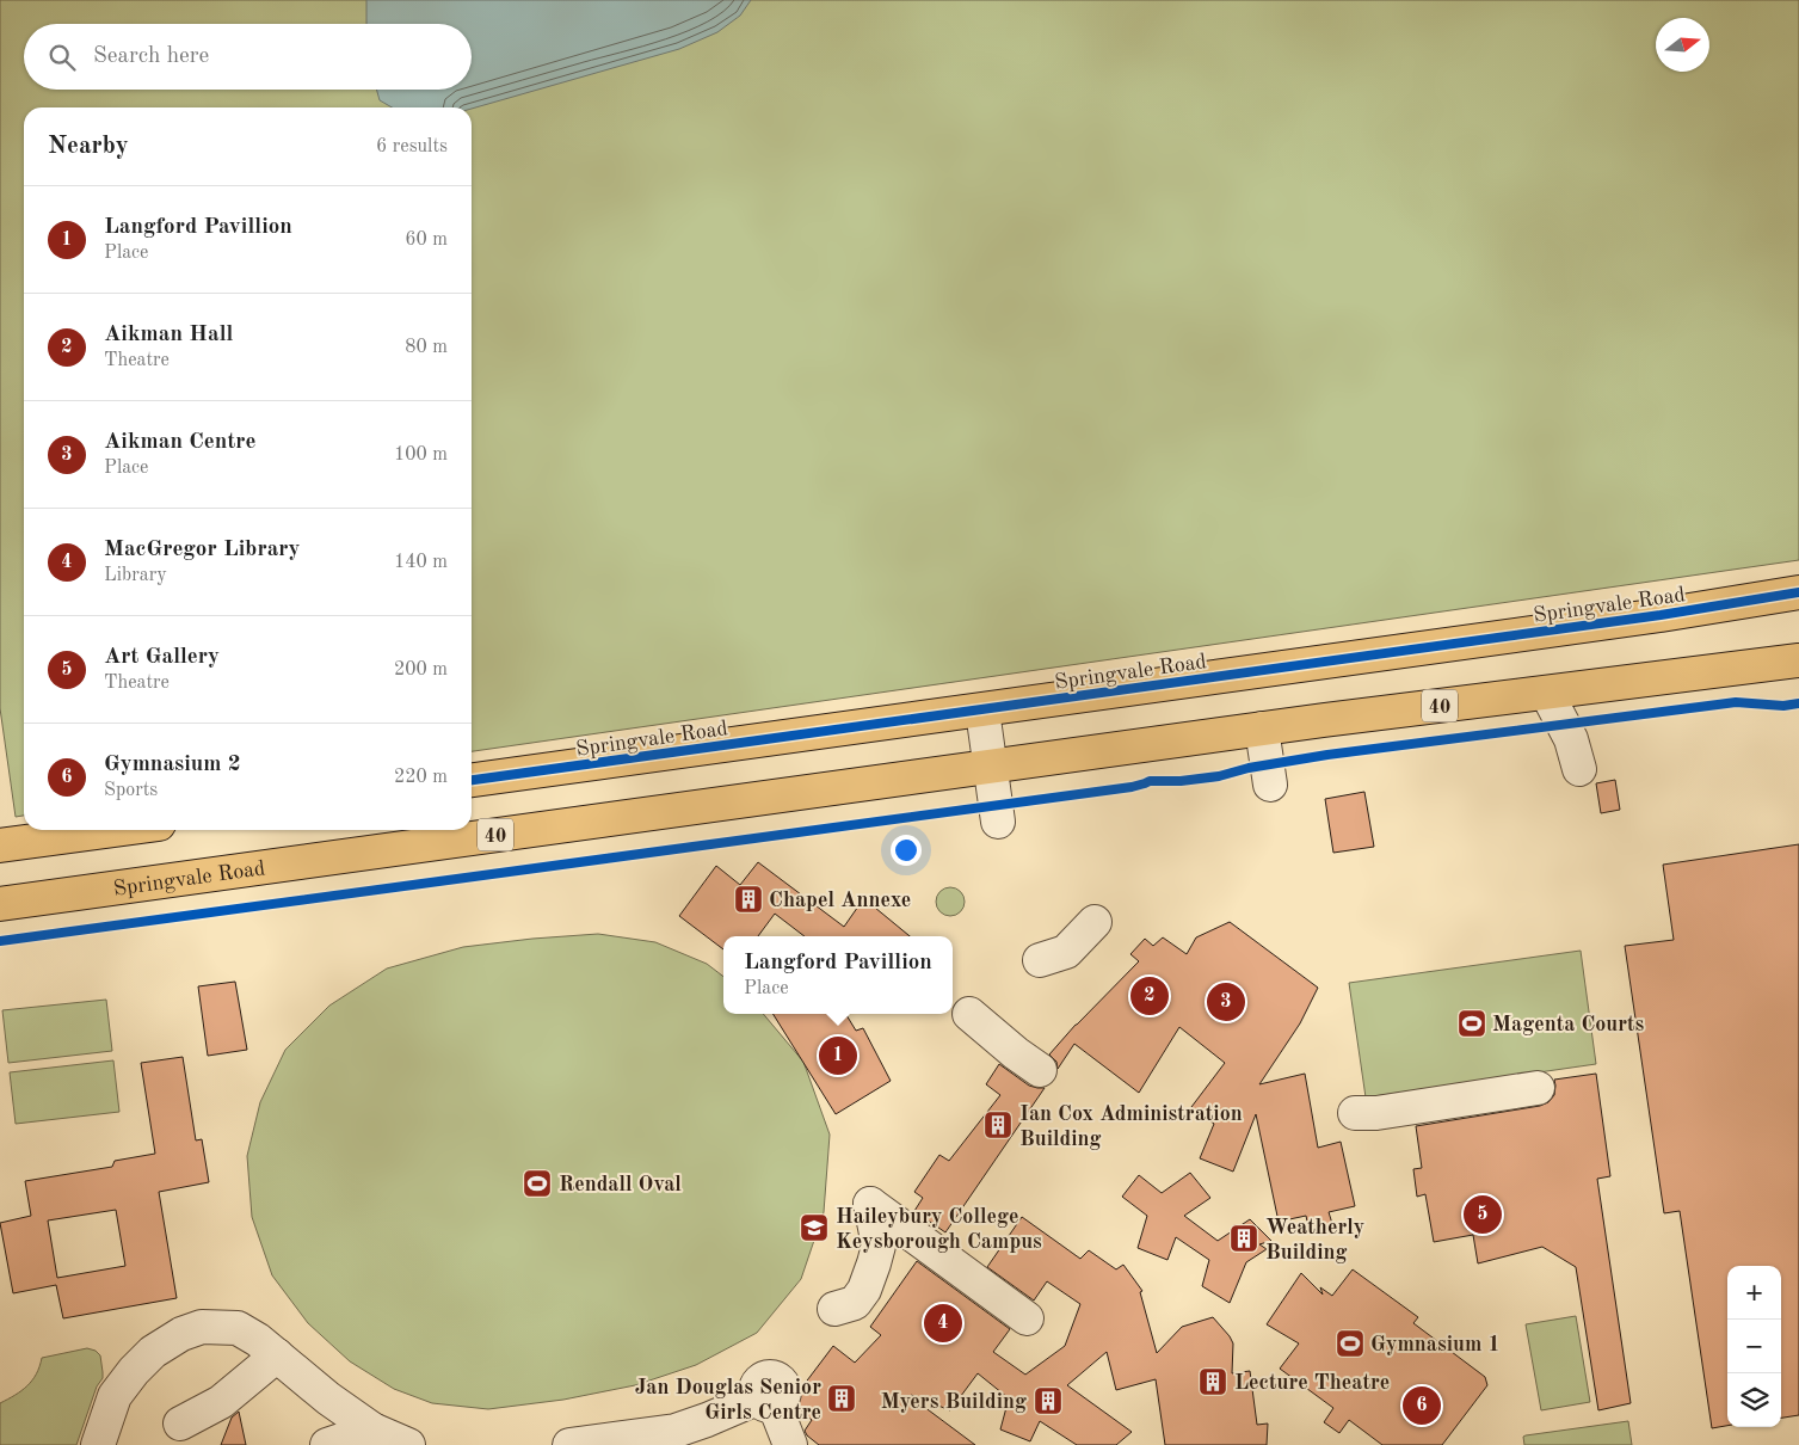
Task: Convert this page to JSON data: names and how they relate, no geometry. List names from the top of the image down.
{
  "streets": {
    "highway": ["Springvale Road", "40"]
  },
  "places": {
    "building": [
      "Chapel Annexe",
      "Ian Cox Administration Building",
      "Weatherly Building",
      "Lecture Theatre",
      "Jan Douglas Senior Girls Centre",
      "Myers Building"
    ],
    "sports": ["Magenta Courts", "Rendall Oval", "Gymnasium 1"],
    "school or university": ["Haileybury College Keysborough Campus"]
  },
  "north": "right",
  "page": {
    "search": "Search here",
    "heading": ["Nearby", "6 results"],
    "list": [
      {
        "mark": "1",
        "name": "Langford Pavillion",
        "note": "Place",
        "value": "60 m"
      },
      {
        "mark": "2",
        "name": "Aikman Hall",
        "note": "Theatre",
        "value": "80 m"
      },
      {
        "mark": "3",
        "name": "Aikman Centre",
        "note": "Place",
        "value": "100 m"
      },
      {
        "mark": "4",
        "name": "MacGregor Library",
        "note": "Library",
        "value": "140 m"
      },
      {
        "mark": "5",
        "name": "Art Gallery",
        "note": "Theatre",
        "value": "200 m"
      },
      {
        "mark": "6",
        "name": "Gymnasium 2",
        "note": "Sports",
        "value": "220 m"
      }
    ],
    "popup": ["Langford Pavillion", "Place"],
    "pins": [
      "2",
      "3",
      "1",
      "5",
      "4",
      "6"
    ],
    "map_buttons": ["+", "−"]
  }
}
